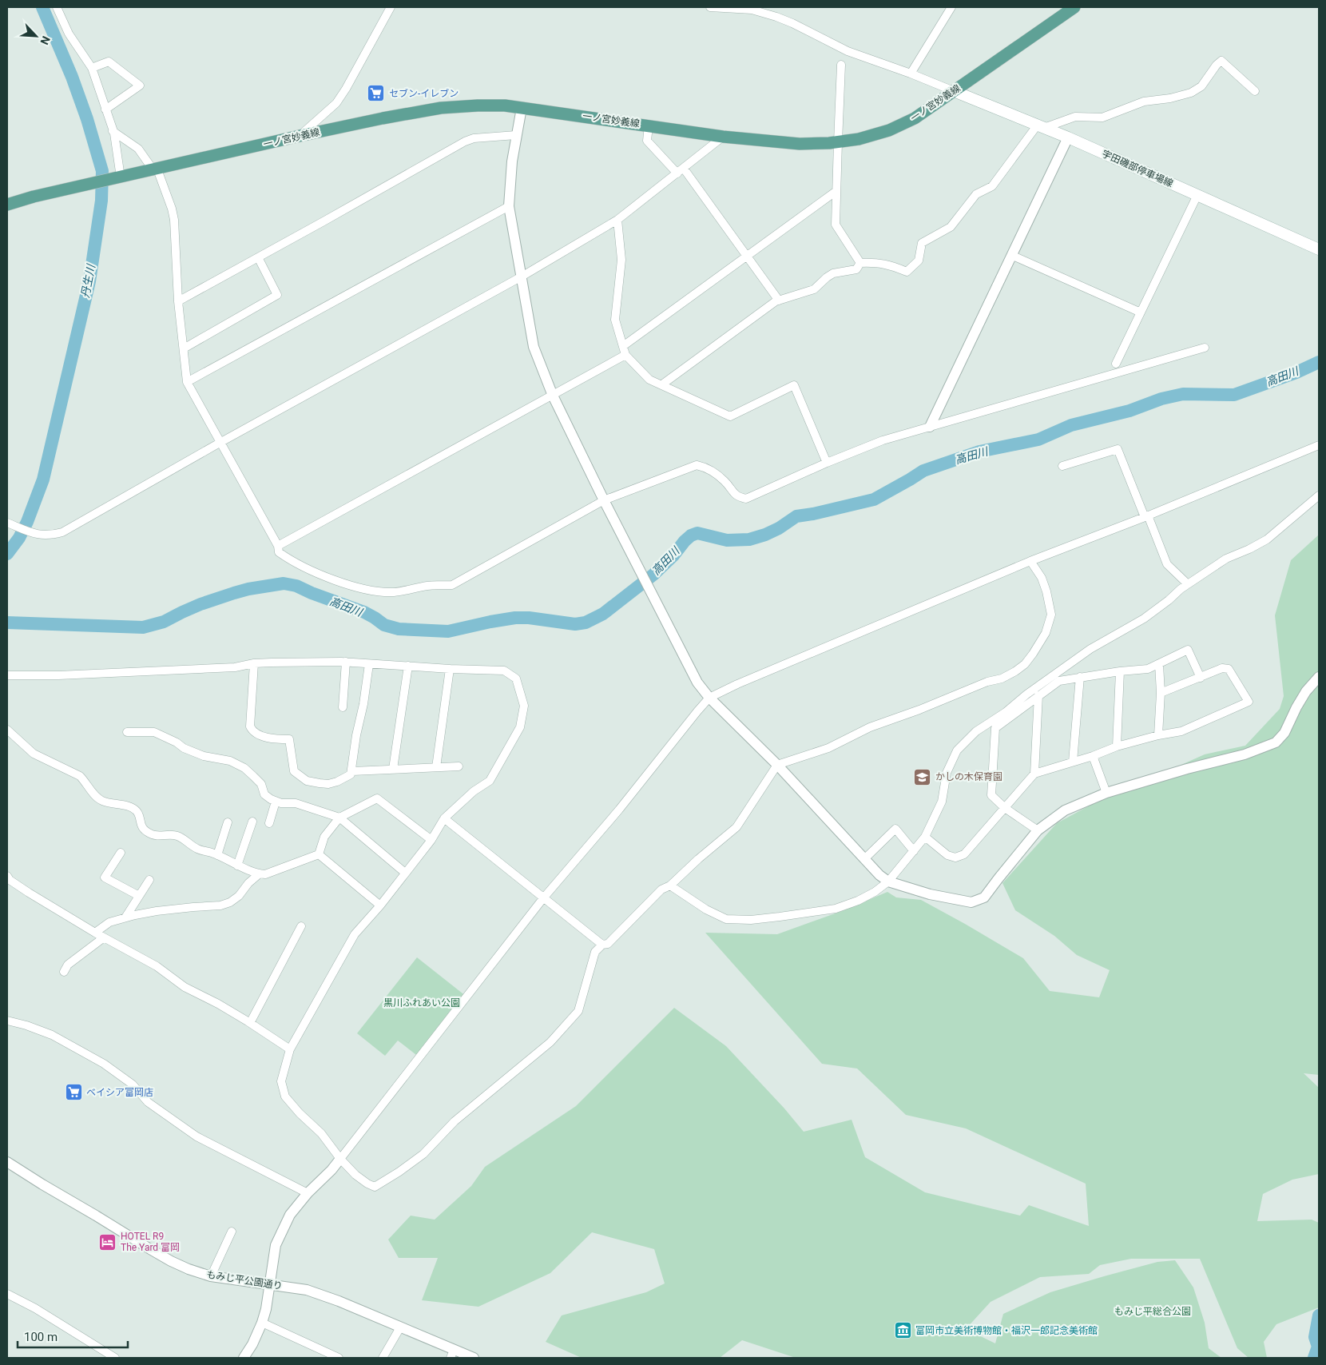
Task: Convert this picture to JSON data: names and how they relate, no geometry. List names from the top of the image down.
{
  "streets": {
    "main road": ["一ノ宮妙義線", "宇田磯部停車場線"],
    "street": ["もみじ平公園通り"]
  },
  "crossings": [
    ["一ノ宮妙義線", "宇田磯部停車場線"]
  ],
  "water": ["丹生川", "高田川"],
  "parks": ["黒川ふれあい公園", "もみじ平総合公園"],
  "places": {
    "supermarket": ["セブン-イレブン", "ベイシア富岡店"],
    "school or university": ["かしの木保育園"],
    "hotel": ["HOTEL R9 The Yard 富岡"],
    "museum": ["富岡市立美術博物館・福沢一郎記念美術館"]
  },
  "scale_bar": "100 m",
  "north": "bottom right"
}
